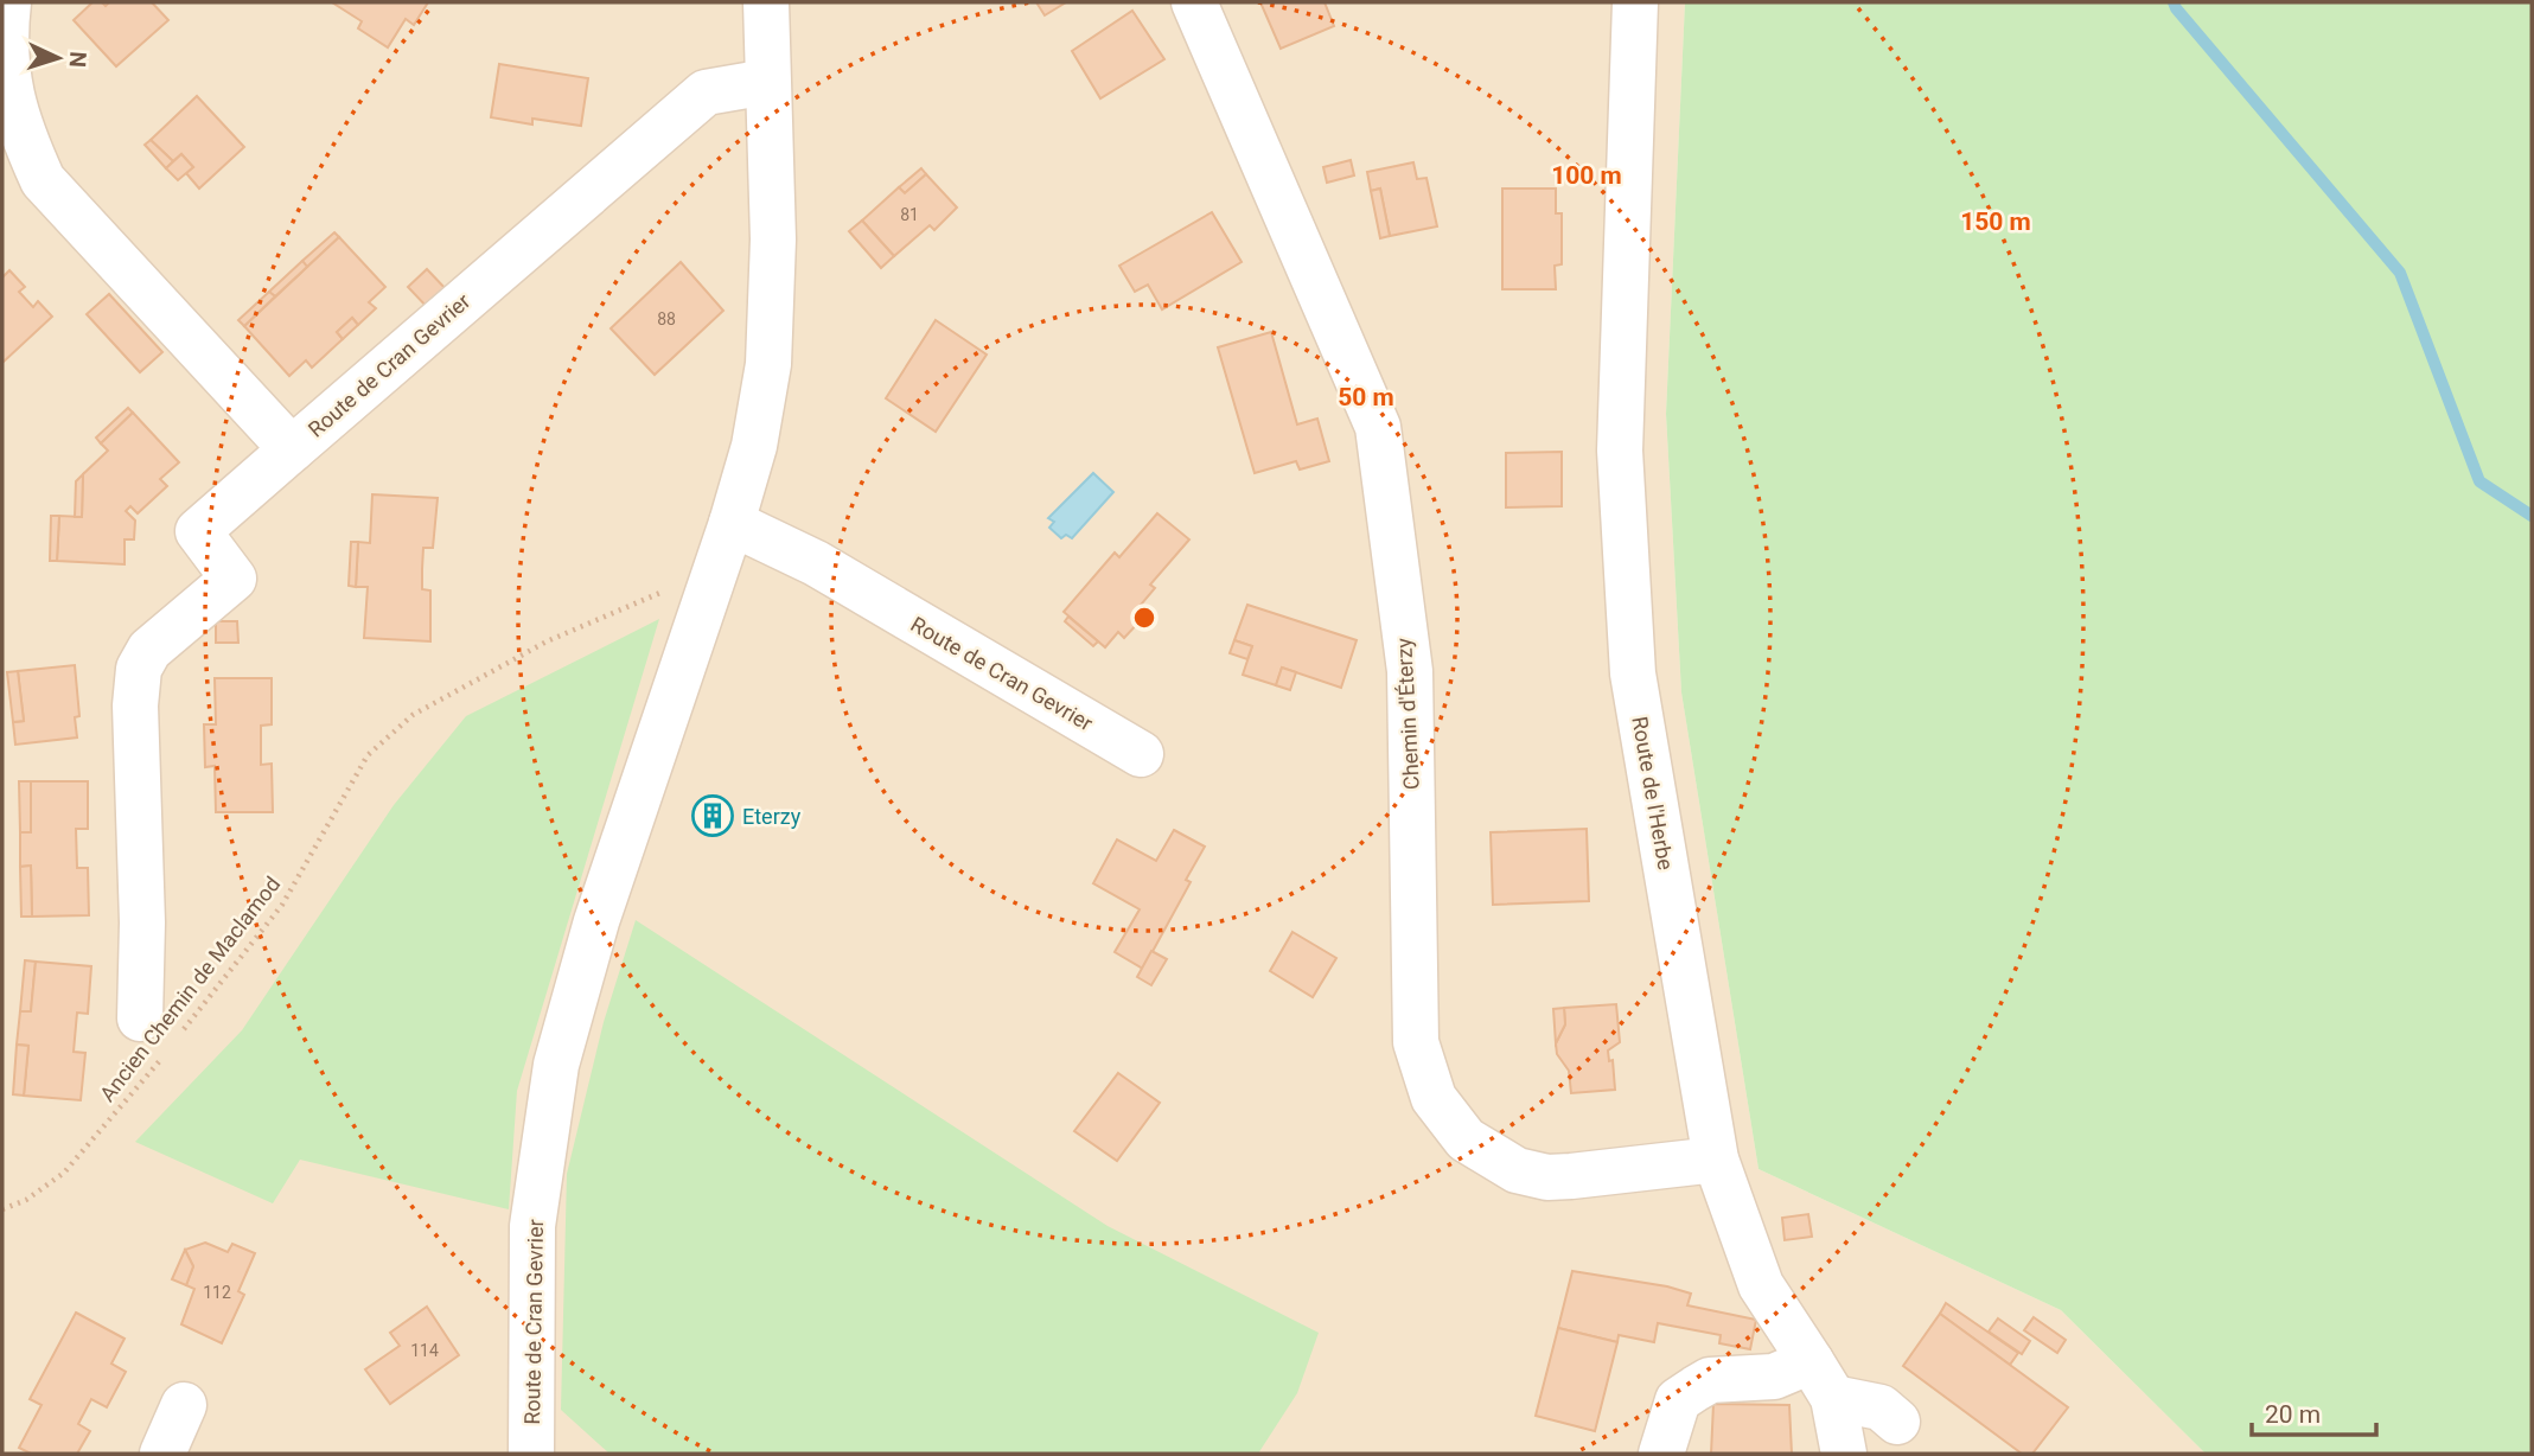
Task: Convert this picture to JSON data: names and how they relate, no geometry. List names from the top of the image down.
{
  "streets": {
    "street": ["Route de Cran Gevrier", "Chemin d'Éterzy", "Route de l'Herbe"],
    "path": ["Ancien Chemin de Maclamod"]
  },
  "crossings": [
    ["Route de Cran Gevrier", "Ancien Chemin de Maclamod"],
    ["Chemin d'Éterzy", "Route de l'Herbe"]
  ],
  "places": {
    "building": ["Eterzy"]
  },
  "house_numbers": [
    "81",
    "88",
    "112",
    "114"
  ],
  "scale_bar": "20 m",
  "north": "right",
  "rings": ["100 m", "150 m", "50 m"]
}
